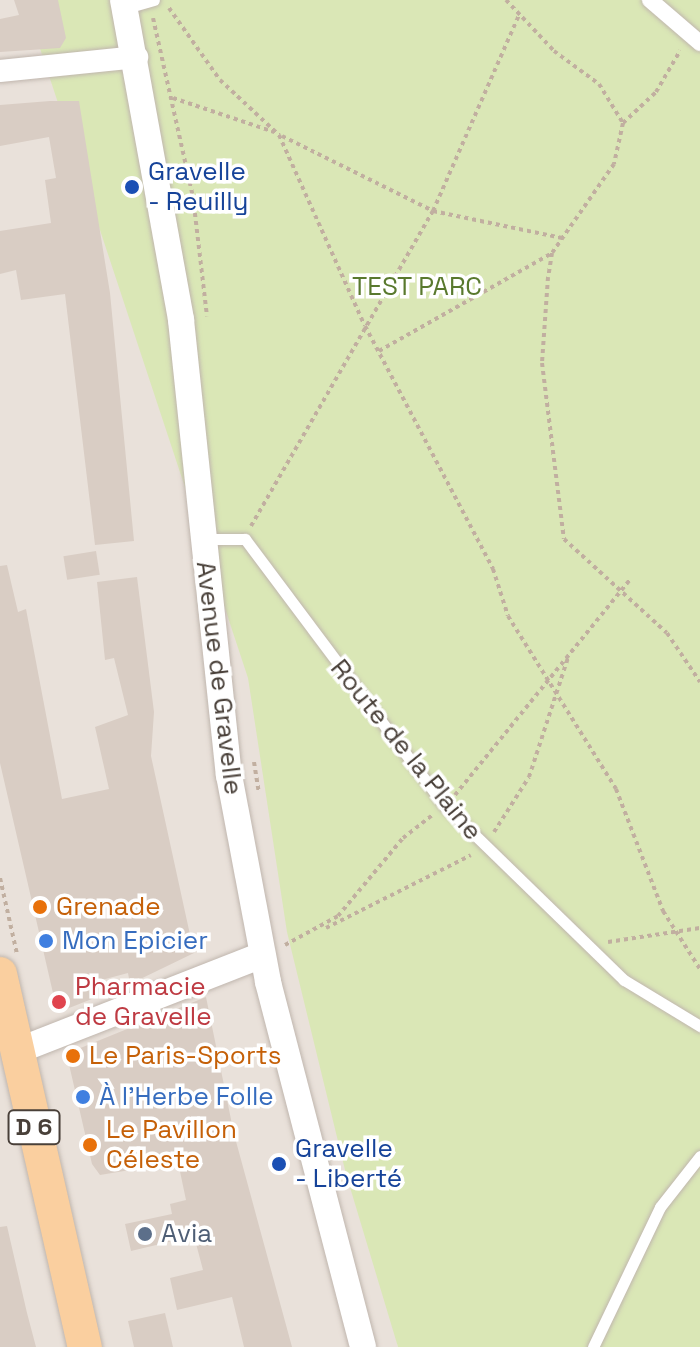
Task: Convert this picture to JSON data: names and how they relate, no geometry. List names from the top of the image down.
{
  "streets": {
    "main road": ["D 6"],
    "street": ["Avenue de Gravelle"],
    "lane": ["Route de la Plaine"]
  },
  "parks": ["TEST PARC"],
  "places": [
    "Gravelle - Reuilly",
    "Grenade",
    "Mon Epicier",
    "Pharmacie de Gravelle",
    "Le Paris-Sports",
    "À l'Herbe Folle",
    "Le Pavillon Céleste",
    "Gravelle - Liberté",
    "Avia"
  ]
}
